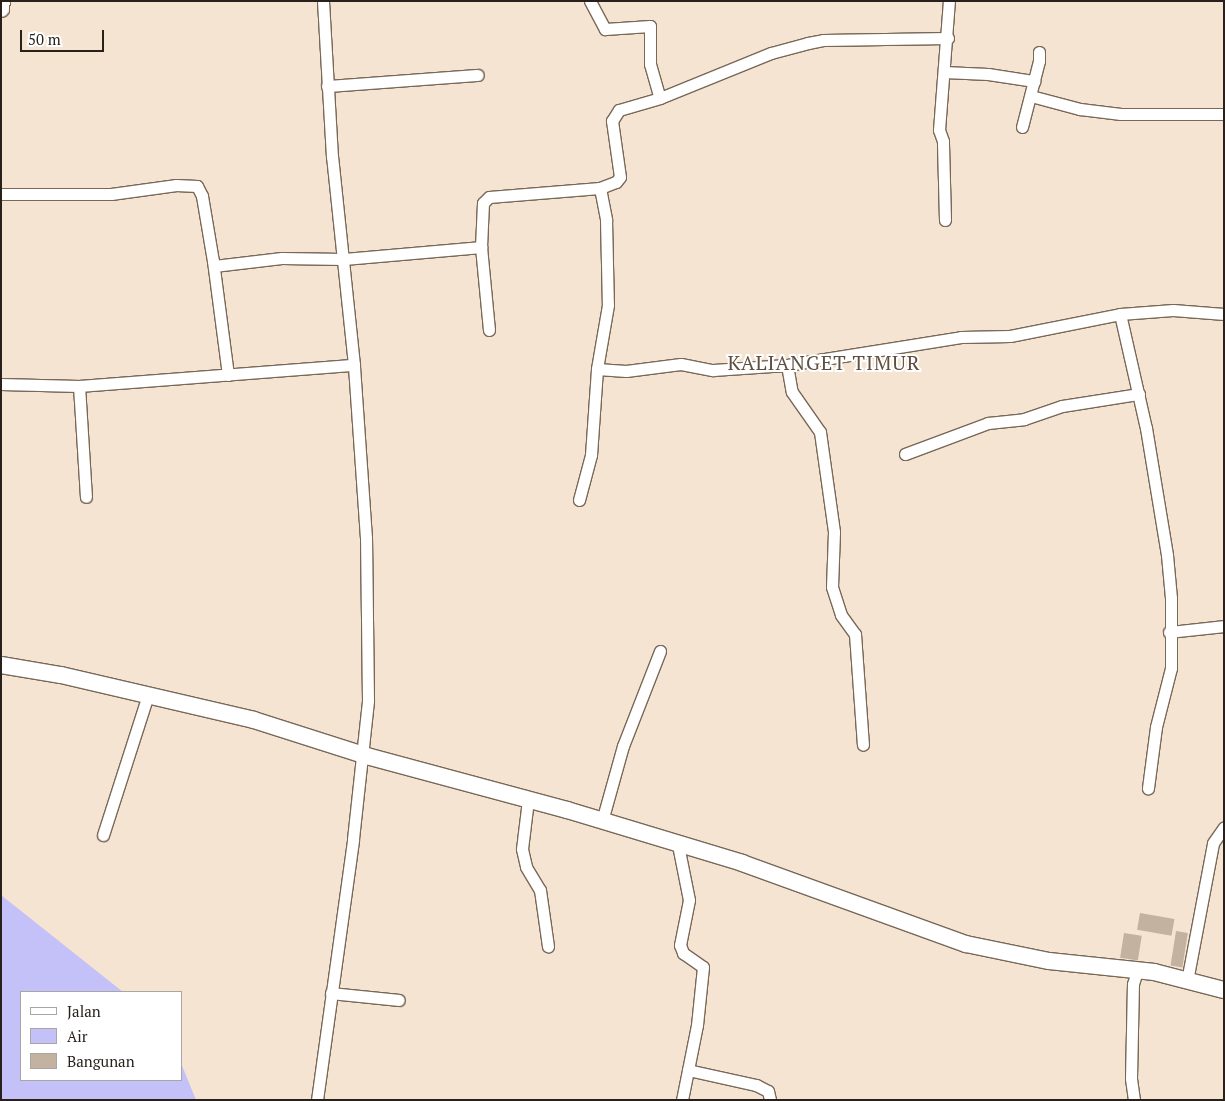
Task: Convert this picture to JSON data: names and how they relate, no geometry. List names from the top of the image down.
{
  "districts": ["KALIANGET TIMUR"],
  "legend": ["Jalan", "Air", "Bangunan"],
  "scale_bar": "50 m"
}
